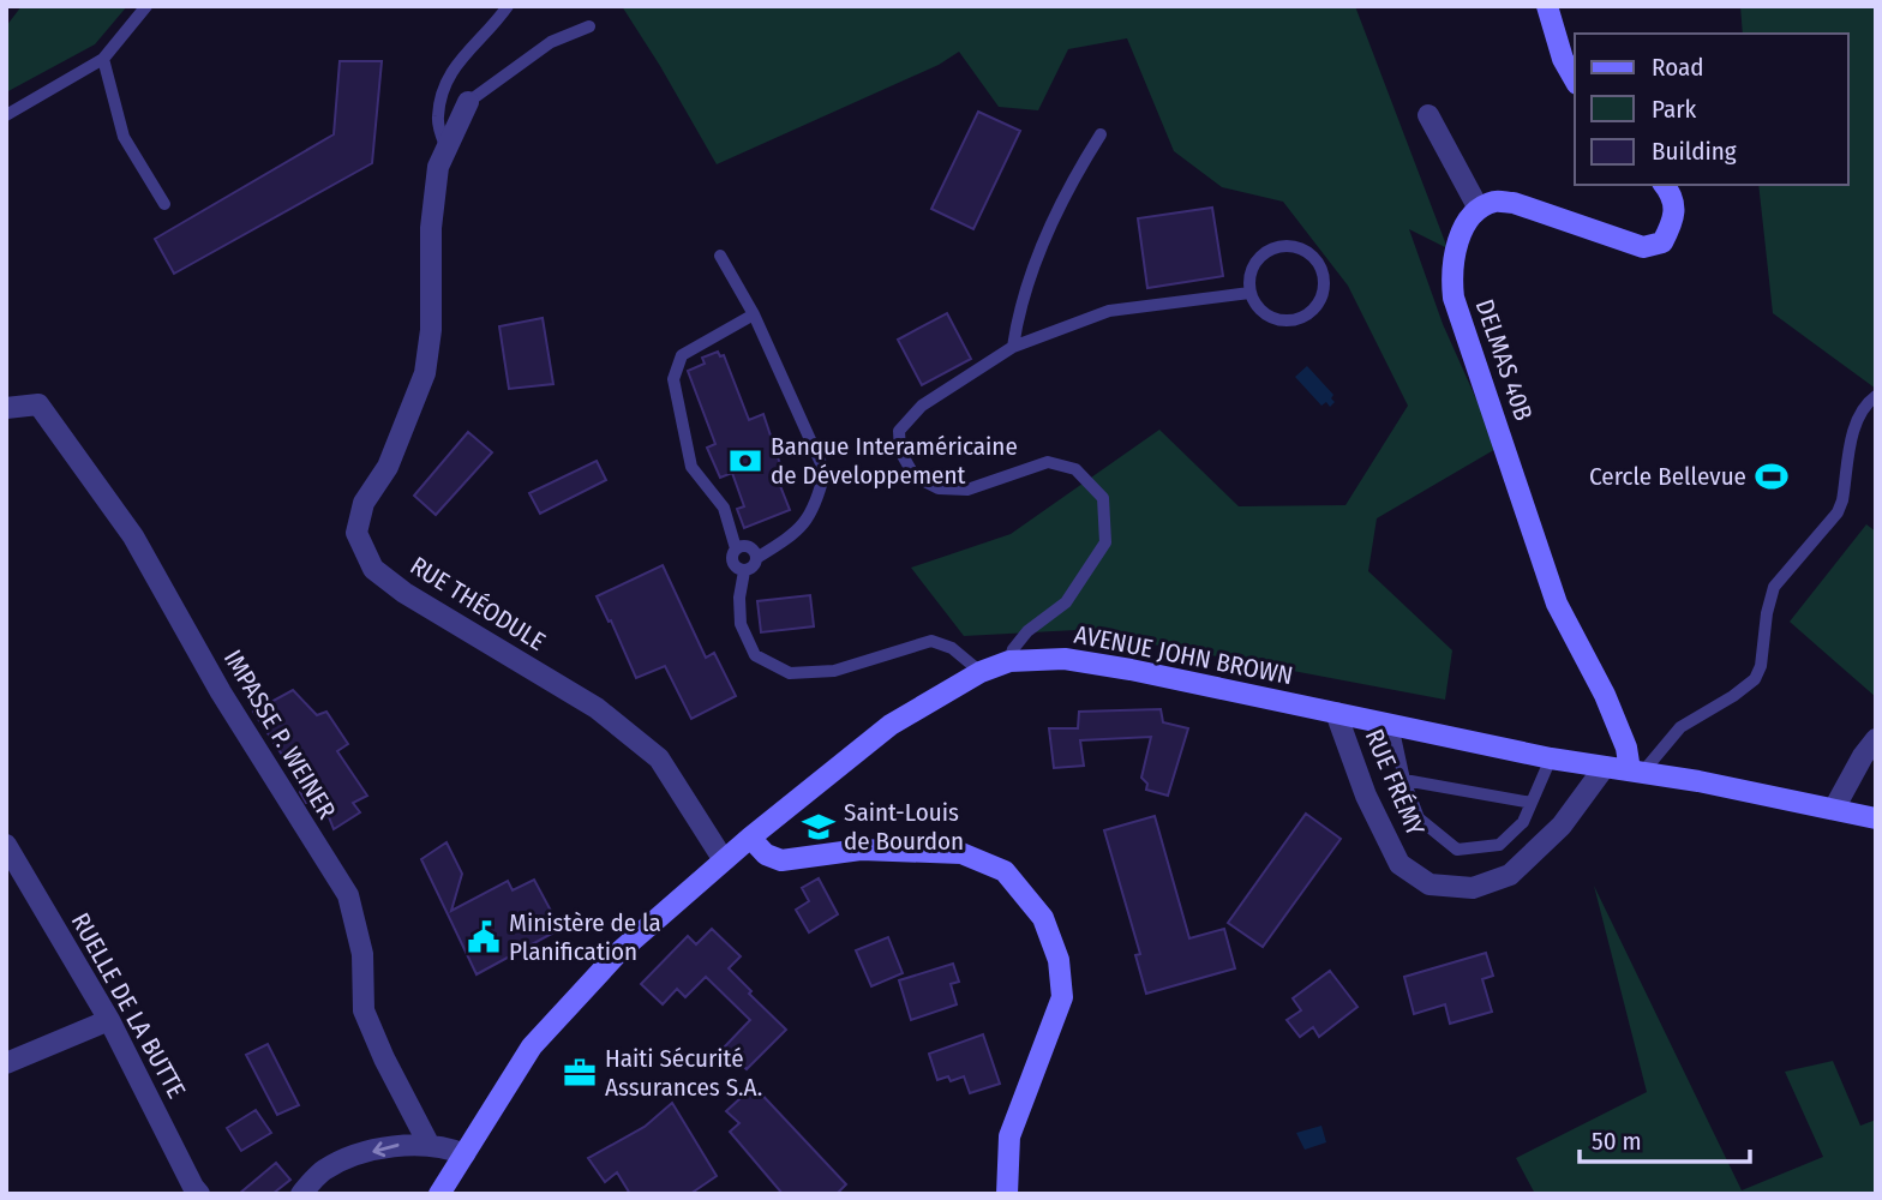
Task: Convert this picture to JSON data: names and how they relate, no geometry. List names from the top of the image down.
{
  "streets": {
    "main road": ["DELMAS 40B", "AVENUE JOHN BROWN"],
    "street": [
      "RUE THÉODULE",
      "IMPASSE P. WEINER",
      "RUE FRÉMY",
      "RUELLE DE LA BUTTE"
    ]
  },
  "crossings": [
    ["DELMAS 40B", "AVENUE JOHN BROWN"],
    ["RUE THÉODULE", "AVENUE JOHN BROWN"],
    ["AVENUE JOHN BROWN", "RUE FRÉMY"]
  ],
  "places": {
    "bank": ["Banque Interaméricaine de Développement"],
    "sports": ["Cercle Bellevue"],
    "school or university": ["Saint-Louis de Bourdon"],
    "public building": ["Ministère de la Planification"],
    "office": ["Haiti Sécurité Assurances S.A."]
  },
  "legend": ["Road", "Park", "Building"],
  "scale_bar": "50 m"
}
